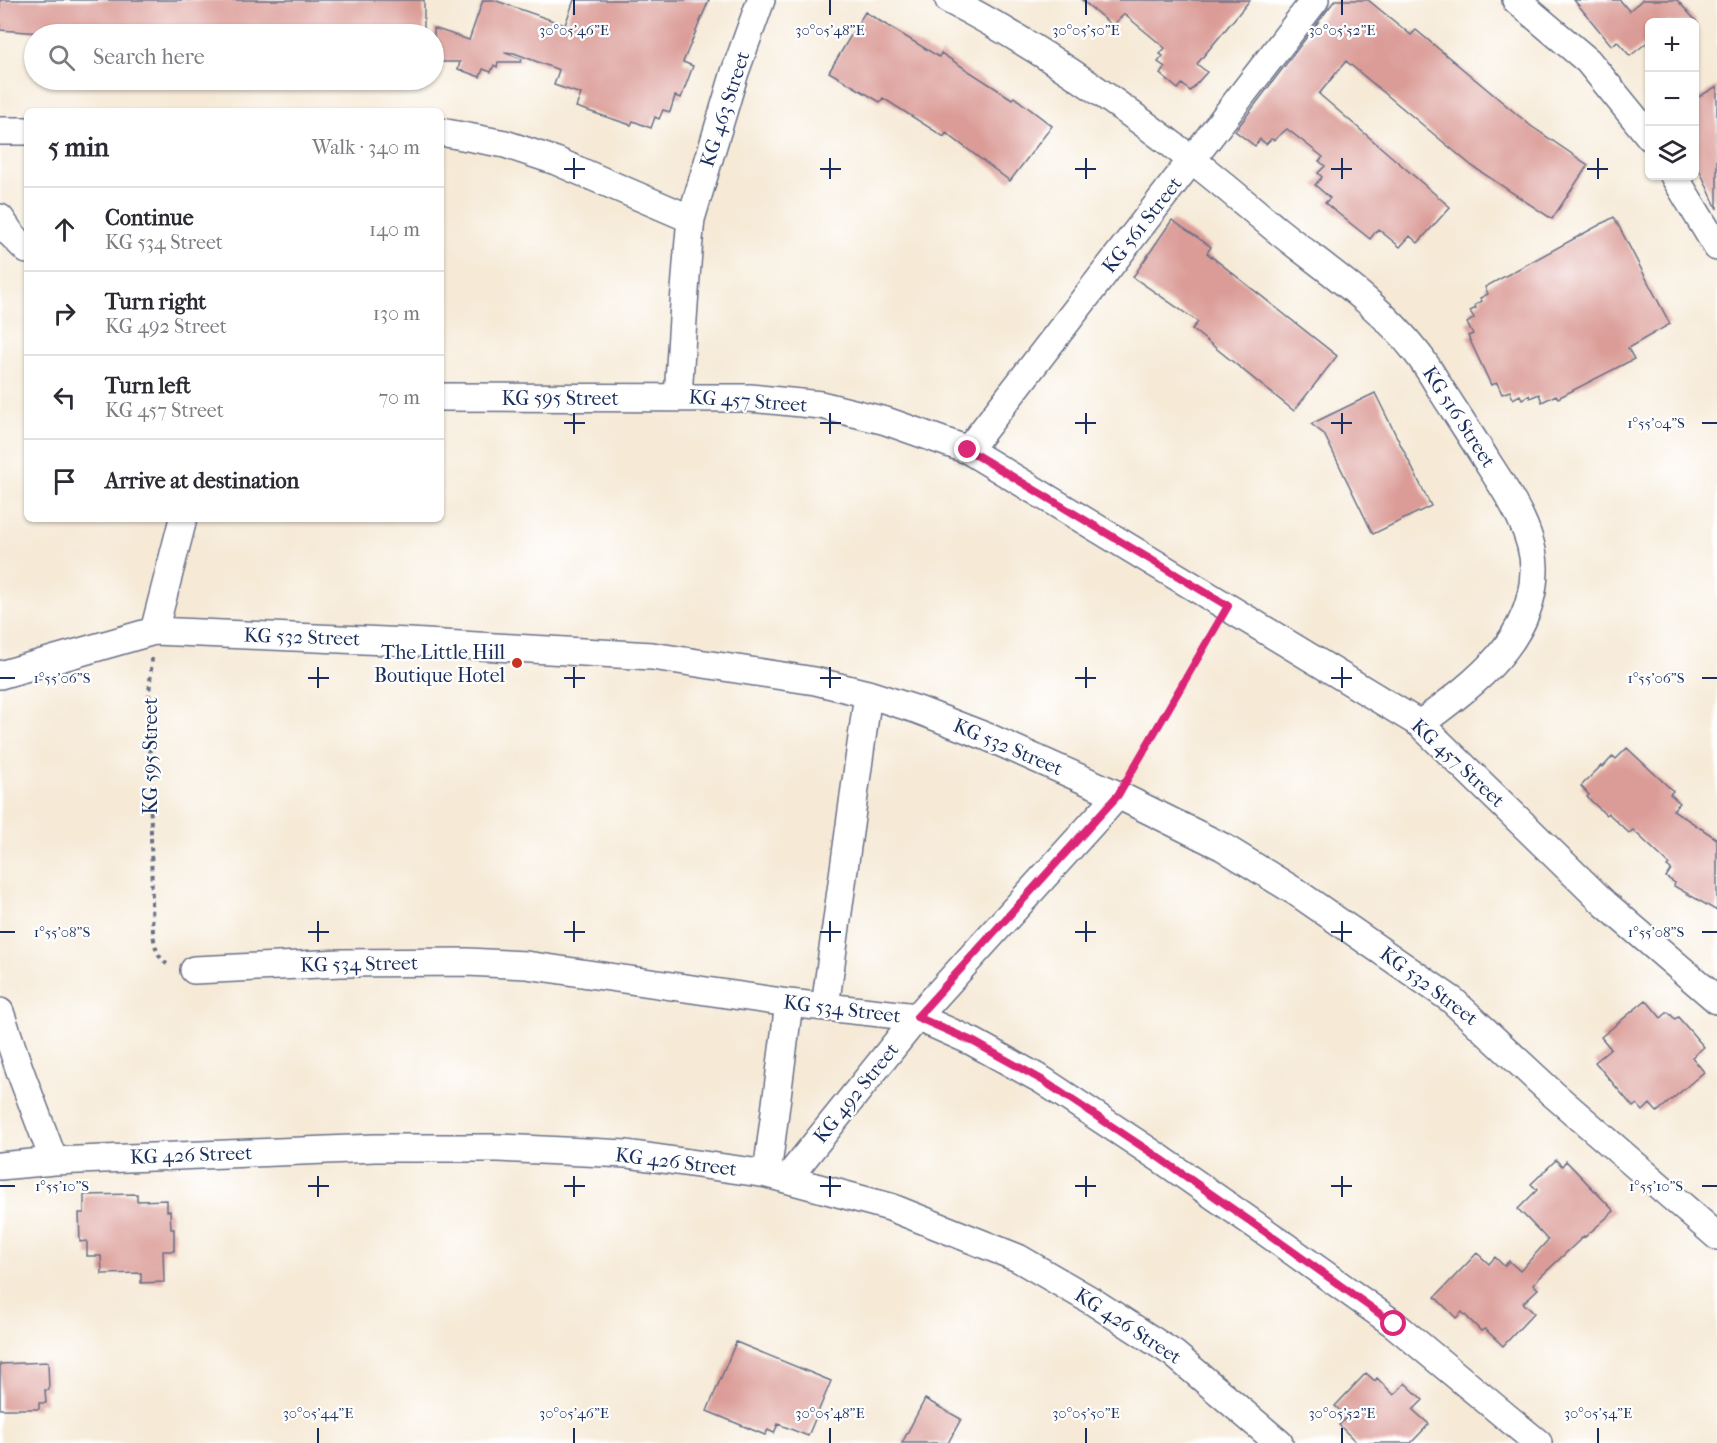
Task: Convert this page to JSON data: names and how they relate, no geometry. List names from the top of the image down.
{
  "streets": {
    "street": [
      "KG 463 Street",
      "KG 561 Street",
      "KG 595 Street",
      "KG 457 Street",
      "KG 516 Street",
      "KG 532 Street",
      "KG 534 Street",
      "KG 492 Street",
      "KG 426 Street"
    ]
  },
  "crossings": [
    ["KG 463 Street", "KG 457 Street"],
    ["KG 561 Street", "KG 457 Street"],
    ["KG 561 Street", "KG 516 Street"],
    ["KG 595 Street", "KG 457 Street"],
    ["KG 595 Street", "KG 532 Street"],
    ["KG 595 Street", "KG 534 Street"],
    ["KG 457 Street", "KG 516 Street"],
    ["KG 532 Street", "KG 492 Street"],
    ["KG 534 Street", "KG 492 Street"],
    ["KG 492 Street", "KG 426 Street"]
  ],
  "places": ["The Little Hill Boutique Hotel"],
  "page": {
    "map_buttons": ["+", "−"],
    "search": "Search here",
    "heading": ["5 min", "Walk · 340 m"],
    "list": [
      ["Continue", "KG 534 Street", "140 m"],
      ["Turn right", "KG 492 Street", "130 m"],
      ["Turn left", "KG 457 Street", "70 m"],
      "Arrive at destination"
    ]
  },
  "coordinates": [
    "30°05'46\"E",
    "30°05'48\"E",
    "30°05'50\"E",
    "30°05'52\"E",
    "1°55'04\"S",
    "1°55'06\"S",
    "1°55'08\"S",
    "1°55'10\"S",
    "30°05'44\"E",
    "30°05'54\"E"
  ]
}
